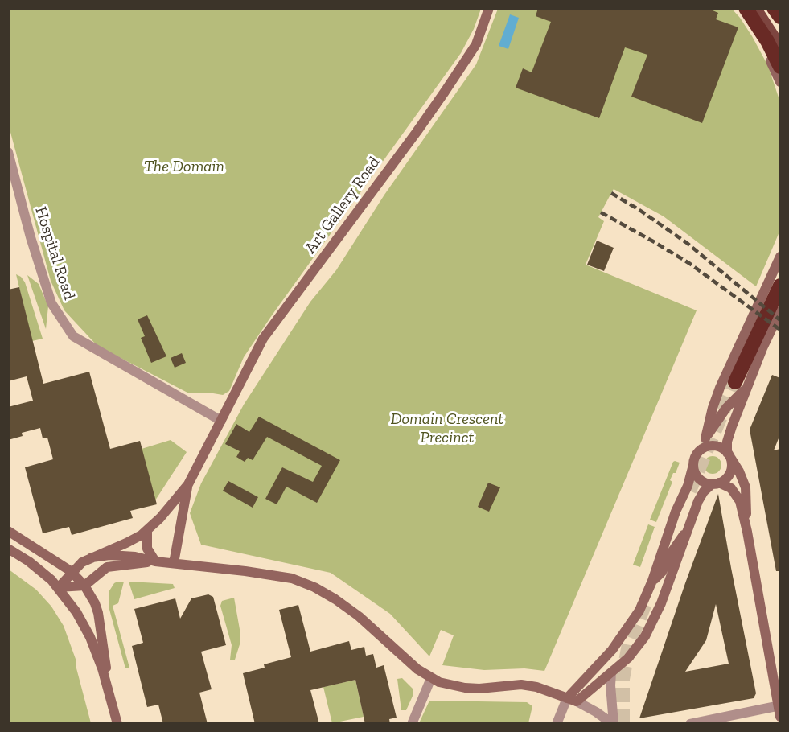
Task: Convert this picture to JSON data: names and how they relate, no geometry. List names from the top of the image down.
{
  "streets": {
    "street": ["Art Gallery Road", "Hospital Road"]
  },
  "crossings": [
    ["Art Gallery Road", "Hospital Road"]
  ],
  "parks": ["The Domain", "Domain Crescent Precinct"]
}
